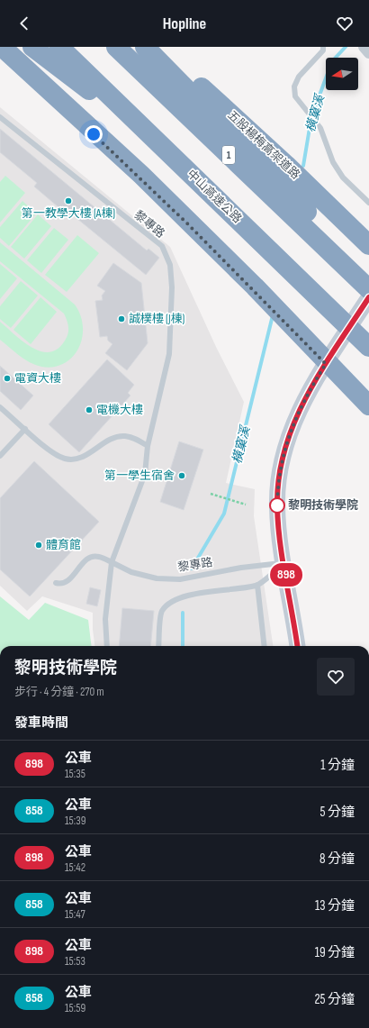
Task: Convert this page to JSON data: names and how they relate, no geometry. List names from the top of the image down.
{
  "streets": {
    "highway": ["五股楊梅高架道路", "1", "中山高速公路"],
    "lane": ["黎專路"]
  },
  "water": ["橫窠溪"],
  "places": [
    "第一教學大樓 (A棟)",
    "誠樸樓 (J棟)",
    "電資大樓",
    "電機大樓",
    "第一學生宿舍",
    "黎明技術學院",
    "體育館"
  ],
  "lines": ["bus line 898"],
  "north": "left",
  "page": {
    "header": "Hopline",
    "on_map": "898",
    "heading": [
      ["黎明技術學院", "步行 · 4 分鐘 · 270 m"],
      "發車時間"
    ],
    "list": [
      {
        "mark": "898",
        "name": "公車",
        "note": "15:35",
        "value": "1 分鐘"
      },
      {
        "mark": "858",
        "name": "公車",
        "note": "15:39",
        "value": "5 分鐘"
      },
      {
        "mark": "898",
        "name": "公車",
        "note": "15:42",
        "value": "8 分鐘"
      },
      {
        "mark": "858",
        "name": "公車",
        "note": "15:47",
        "value": "13 分鐘"
      },
      {
        "mark": "898",
        "name": "公車",
        "note": "15:53",
        "value": "19 分鐘"
      },
      {
        "mark": "858",
        "name": "公車",
        "note": "15:59",
        "value": "25 分鐘"
      }
    ]
  }
}
